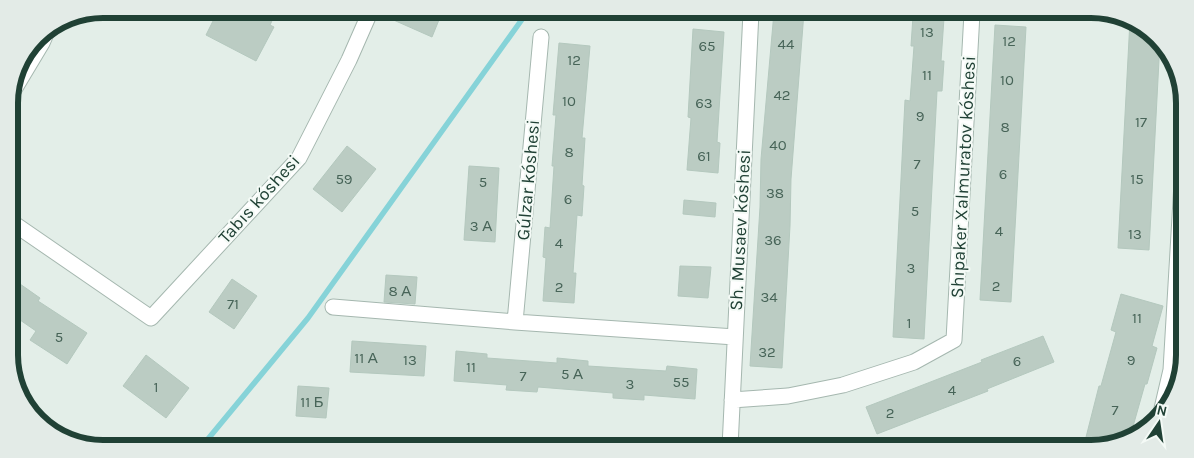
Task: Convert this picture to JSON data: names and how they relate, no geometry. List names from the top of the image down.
{
  "streets": {
    "street": [
      "Shıpaker Xalmuratov kóshesi",
      "Gúlzar kóshesi",
      "Tabıs kóshesi",
      "Sh. Musaev kóshesi"
    ]
  },
  "crossings": [
    ["Shıpaker Xalmuratov kóshesi", "Sh. Musaev kóshesi"]
  ],
  "house_numbers": [
    "13",
    "12",
    "44",
    "65",
    "12",
    "11",
    "10",
    "42",
    "10",
    "63",
    "9",
    "17",
    "8",
    "40",
    "8",
    "61",
    "7",
    "6",
    "59",
    "15",
    "5",
    "38",
    "6",
    "5",
    "3 А",
    "4",
    "13",
    "36",
    "4",
    "3",
    "2",
    "2",
    "8 А",
    "34",
    "71",
    "11",
    "1",
    "5",
    "32",
    "11 А",
    "13",
    "9",
    "6",
    "11",
    "5 А",
    "7",
    "55",
    "3",
    "1",
    "4",
    "11 Б",
    "7",
    "2"
  ],
  "north": "top"
}
